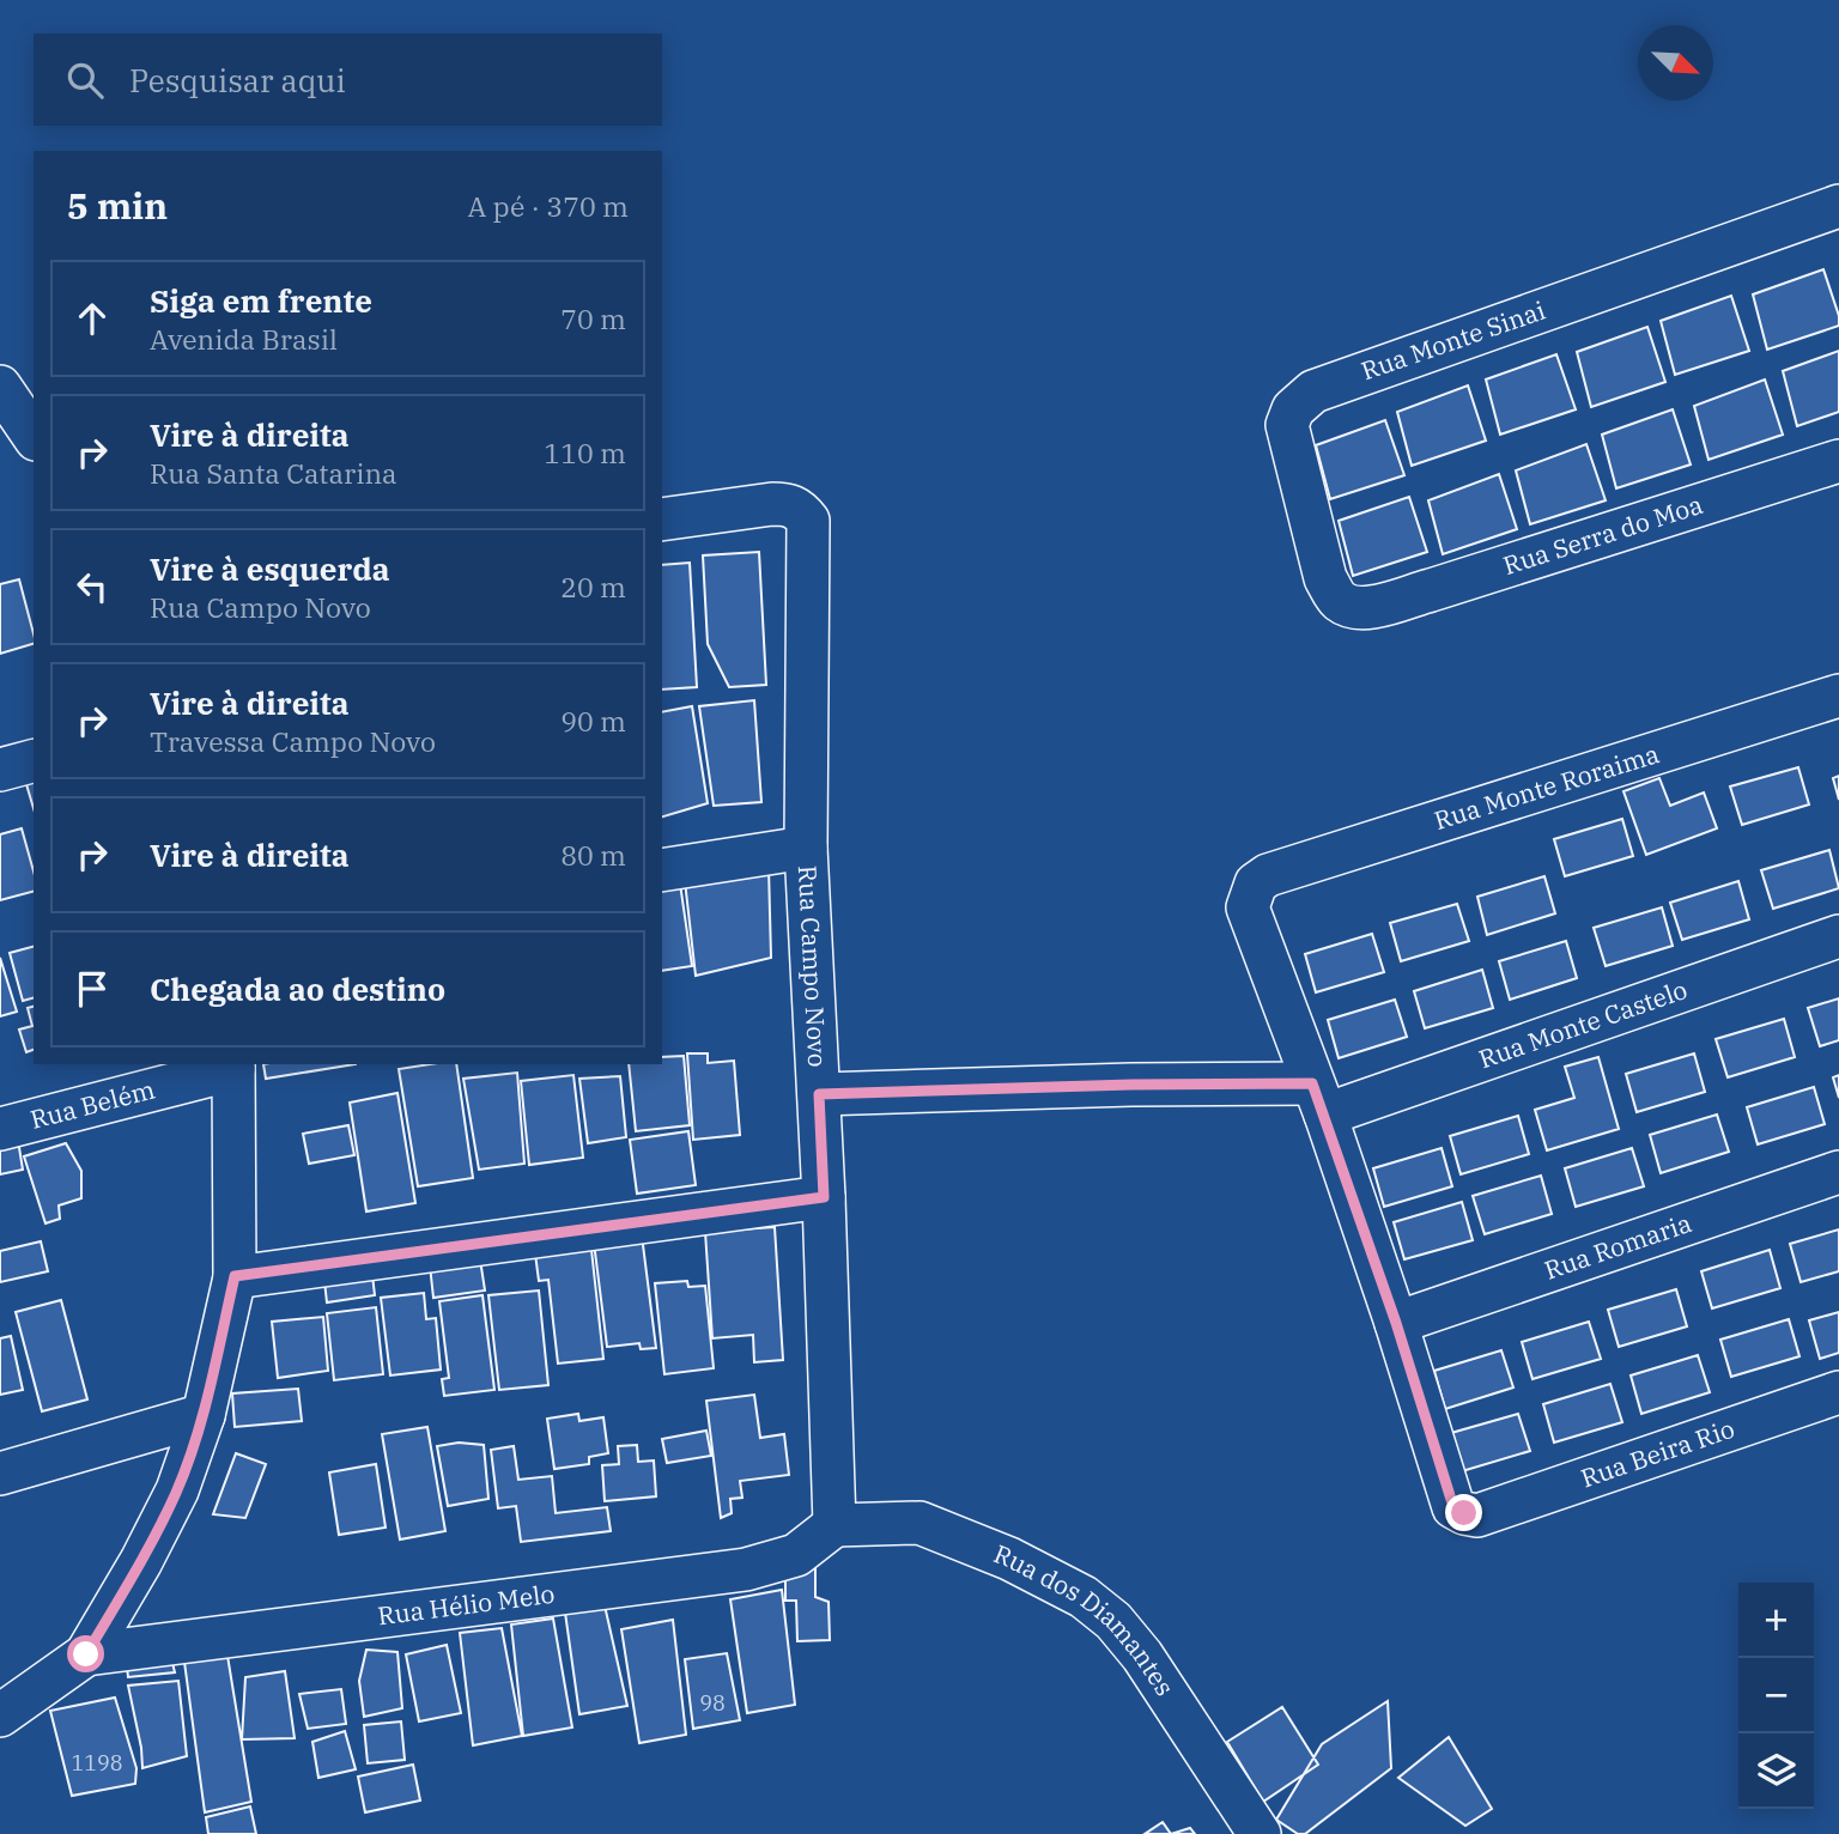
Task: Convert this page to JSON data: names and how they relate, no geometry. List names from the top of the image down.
{
  "streets": {
    "street": [
      "Rua Monte Sinai",
      "Rua Serra do Moa",
      "Rua Monte Roraima",
      "Rua Campo Novo",
      "Rua Monte Castelo",
      "Rua Belém",
      "Rua Romaria",
      "Rua Beira Rio",
      "Rua Hélio Melo",
      "Rua dos Diamantes"
    ]
  },
  "crossings": [
    ["Rua Monte Sinai", "Rua Serra do Moa"],
    ["Rua Monte Roraima", "Rua Monte Castelo"],
    ["Rua Campo Novo", "Rua Monte Castelo"],
    ["Rua Campo Novo", "Rua Hélio Melo"],
    ["Rua Campo Novo", "Rua dos Diamantes"],
    ["Rua Romaria", "Rua Beira Rio"],
    ["Rua Hélio Melo", "Rua dos Diamantes"]
  ],
  "house_numbers": ["98", "1198"],
  "north": "bottom right",
  "page": {
    "search": "Pesquisar aqui",
    "heading": ["5 min", "A pé · 370 m"],
    "list": [
      ["Siga em frente", "Avenida Brasil", "70 m"],
      ["Vire à direita", "Rua Santa Catarina", "110 m"],
      ["Vire à esquerda", "Rua Campo Novo", "20 m"],
      ["Vire à direita", "Travessa Campo Novo", "90 m"],
      ["Vire à direita", "80 m"],
      "Chegada ao destino"
    ],
    "map_buttons": ["+", "−"]
  }
}
